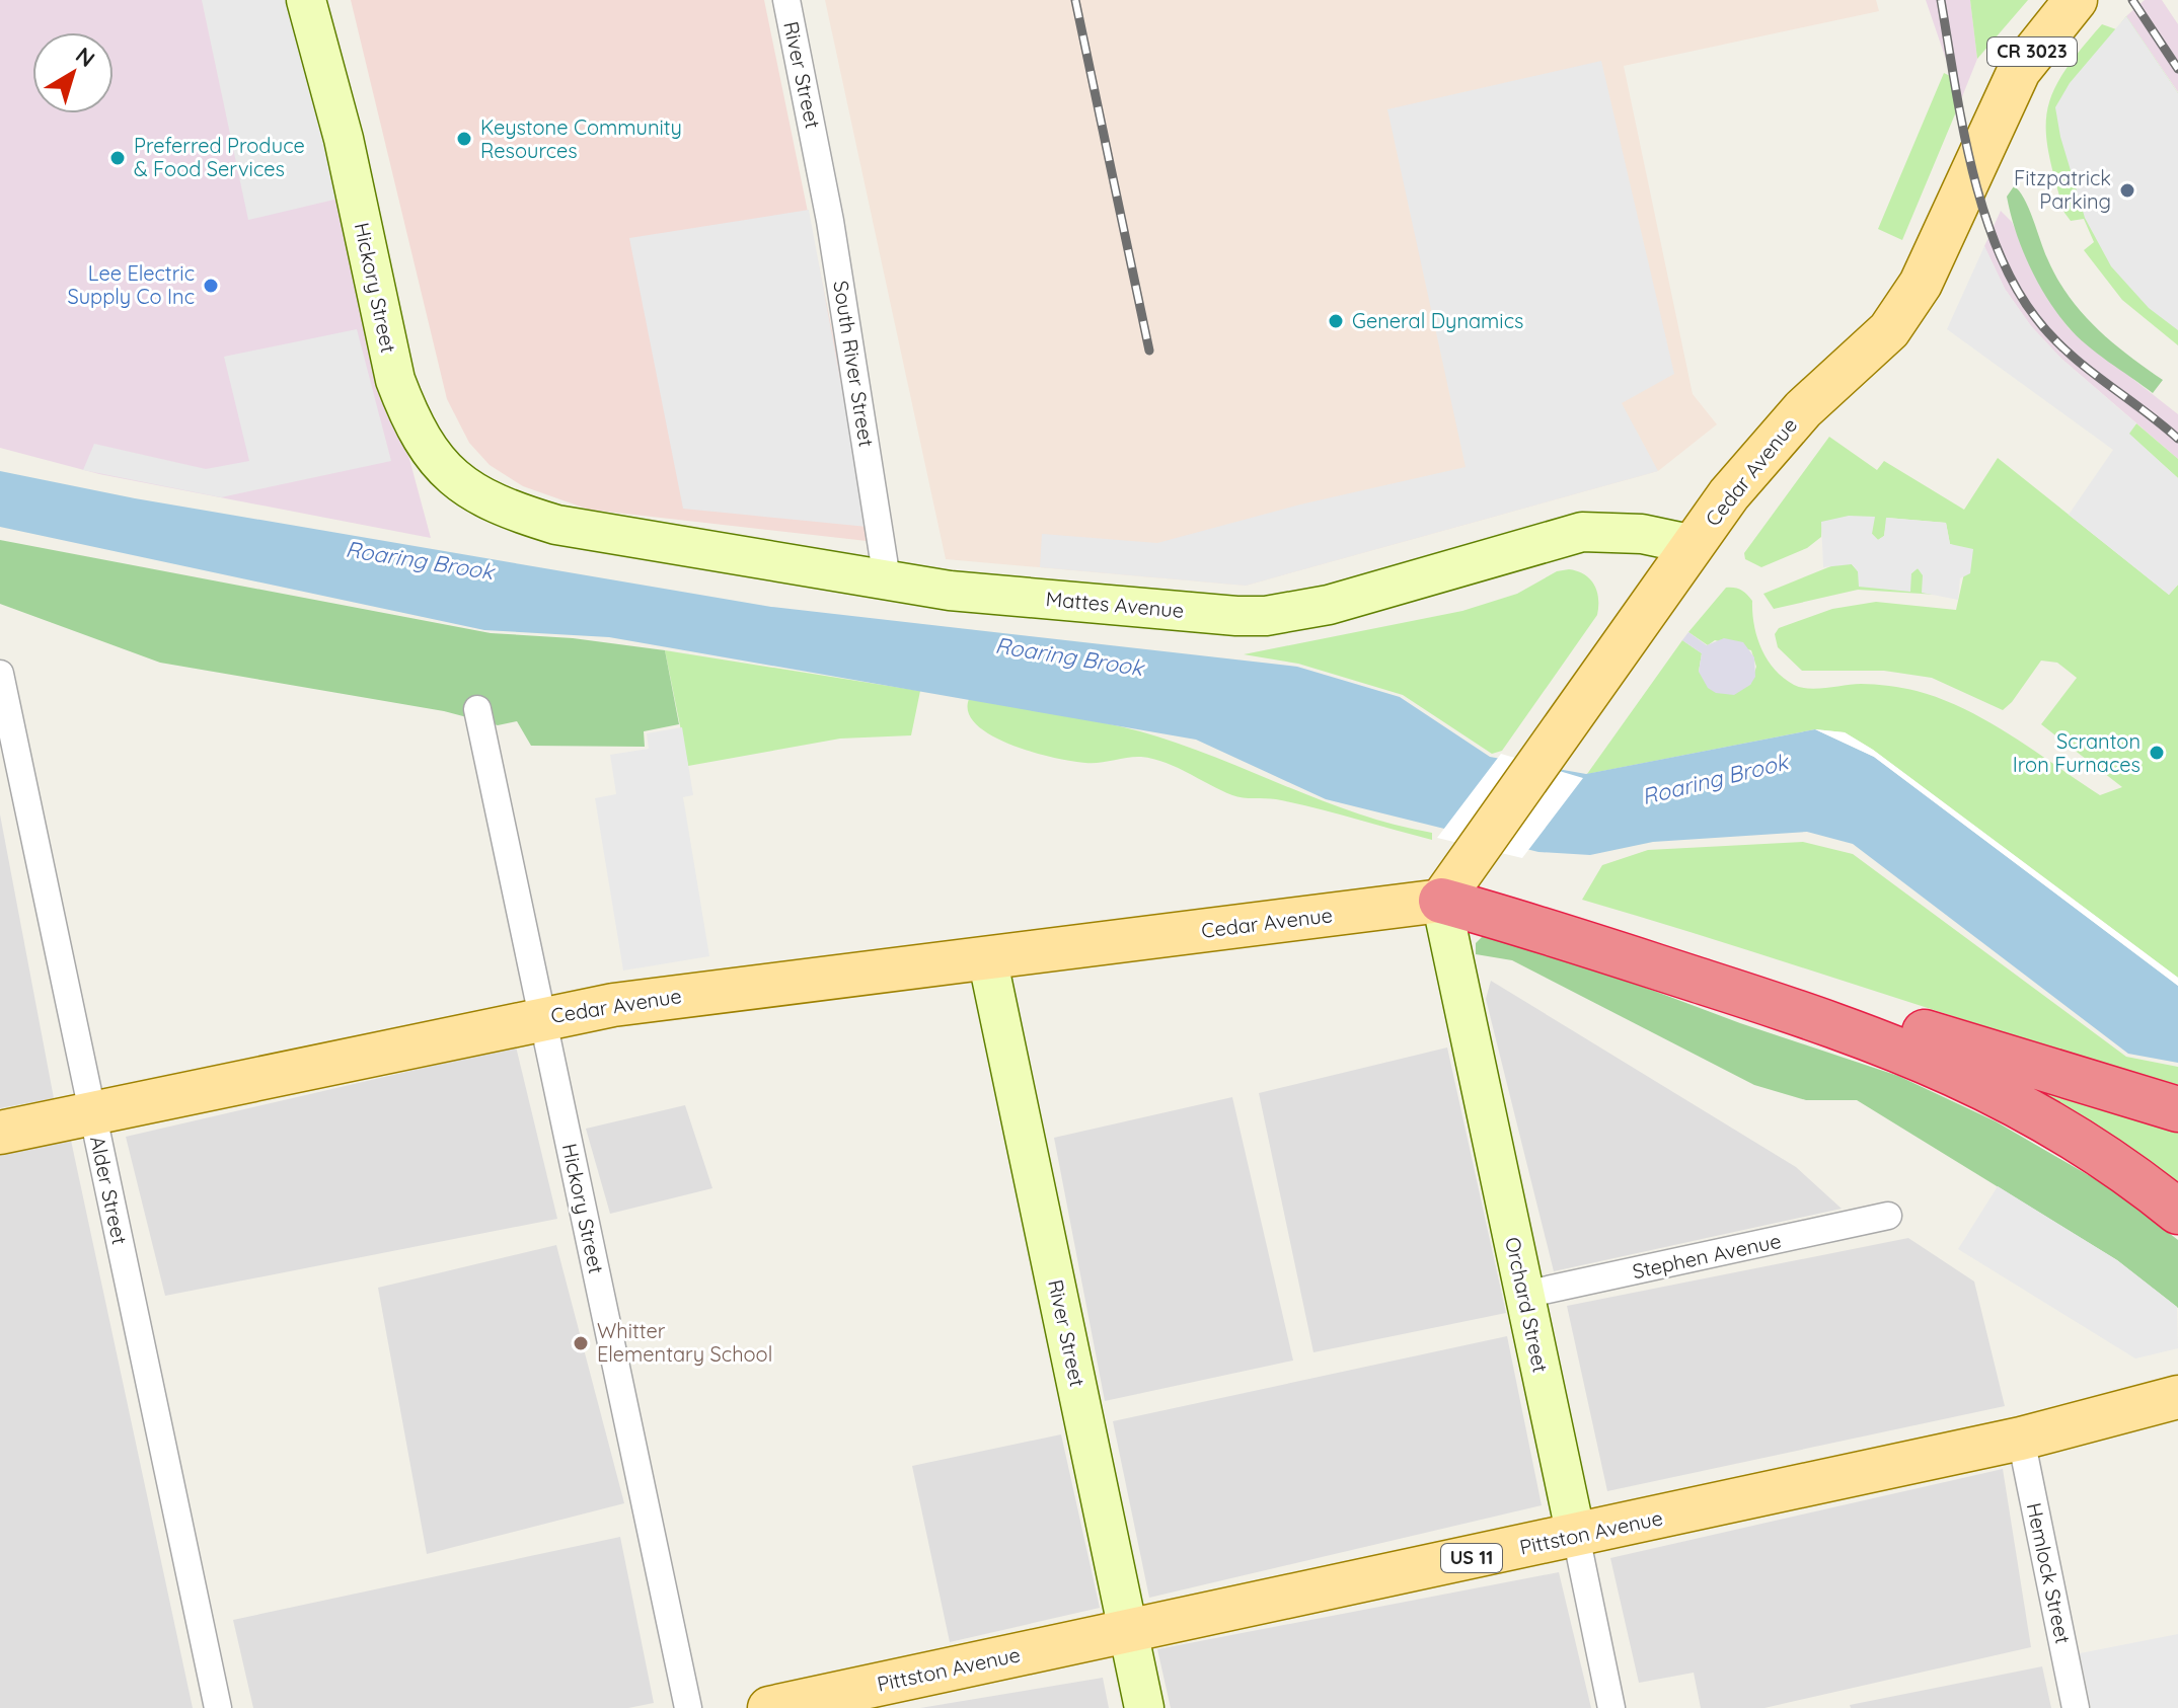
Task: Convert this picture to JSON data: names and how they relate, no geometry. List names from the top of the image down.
{
  "streets": {
    "main road": [
      "CR 3023",
      "Cedar Avenue",
      "Pittston Avenue",
      "US 11"
    ],
    "street": [
      "River Street",
      "Hickory Street",
      "South River Street",
      "Mattes Avenue",
      "Alder Street",
      "Stephen Avenue",
      "Orchard Street",
      "Hemlock Street"
    ]
  },
  "crossings": [
    ["River Street", "South River Street"],
    ["River Street", "Cedar Avenue"],
    ["River Street", "Pittston Avenue"],
    ["Hickory Street", "Cedar Avenue"],
    ["Hickory Street", "Mattes Avenue"],
    ["South River Street", "Mattes Avenue"],
    ["Cedar Avenue", "Mattes Avenue"],
    ["Cedar Avenue", "Alder Street"],
    ["Cedar Avenue", "Orchard Street"],
    ["Stephen Avenue", "Orchard Street"],
    ["Orchard Street", "Pittston Avenue"],
    ["Pittston Avenue", "Hemlock Street"]
  ],
  "water": ["Roaring Brook"],
  "places": [
    "Keystone Community Resources",
    "Preferred Produce & Food Services",
    "Fitzpatrick Parking",
    "Lee Electric Supply Co Inc",
    "General Dynamics",
    "Scranton Iron Furnaces",
    "Whitter Elementary School"
  ],
  "north": "top right"
}
